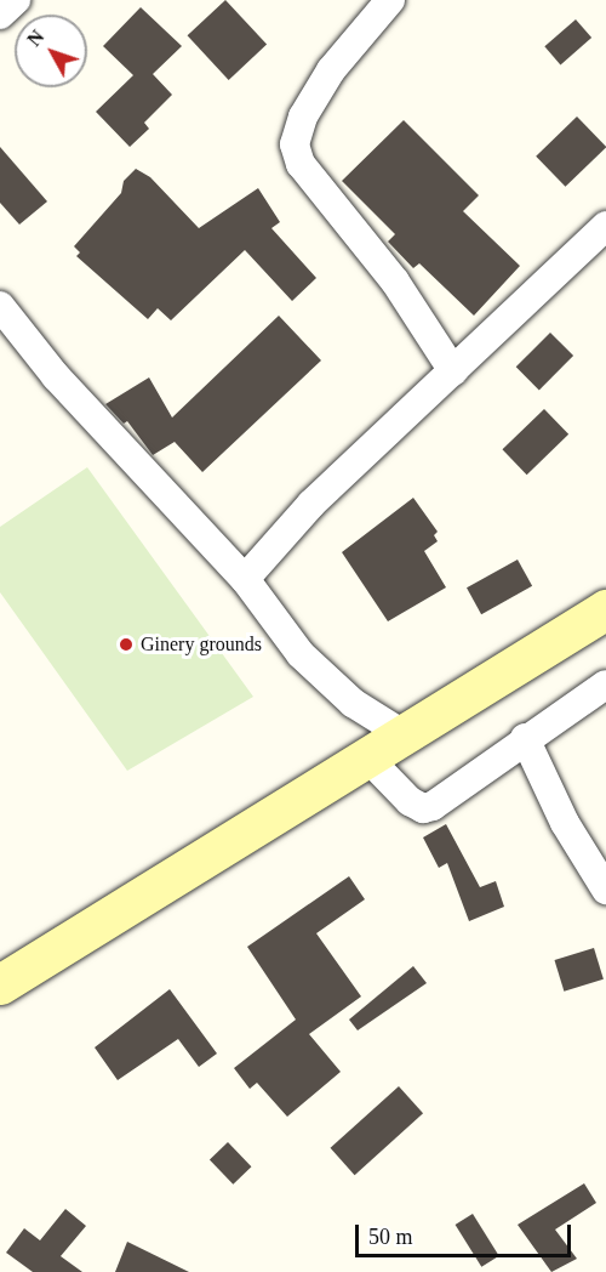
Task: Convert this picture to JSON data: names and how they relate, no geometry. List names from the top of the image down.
{
  "places": ["Ginery grounds"],
  "scale_bar": "50 m",
  "north": "top left"
}
